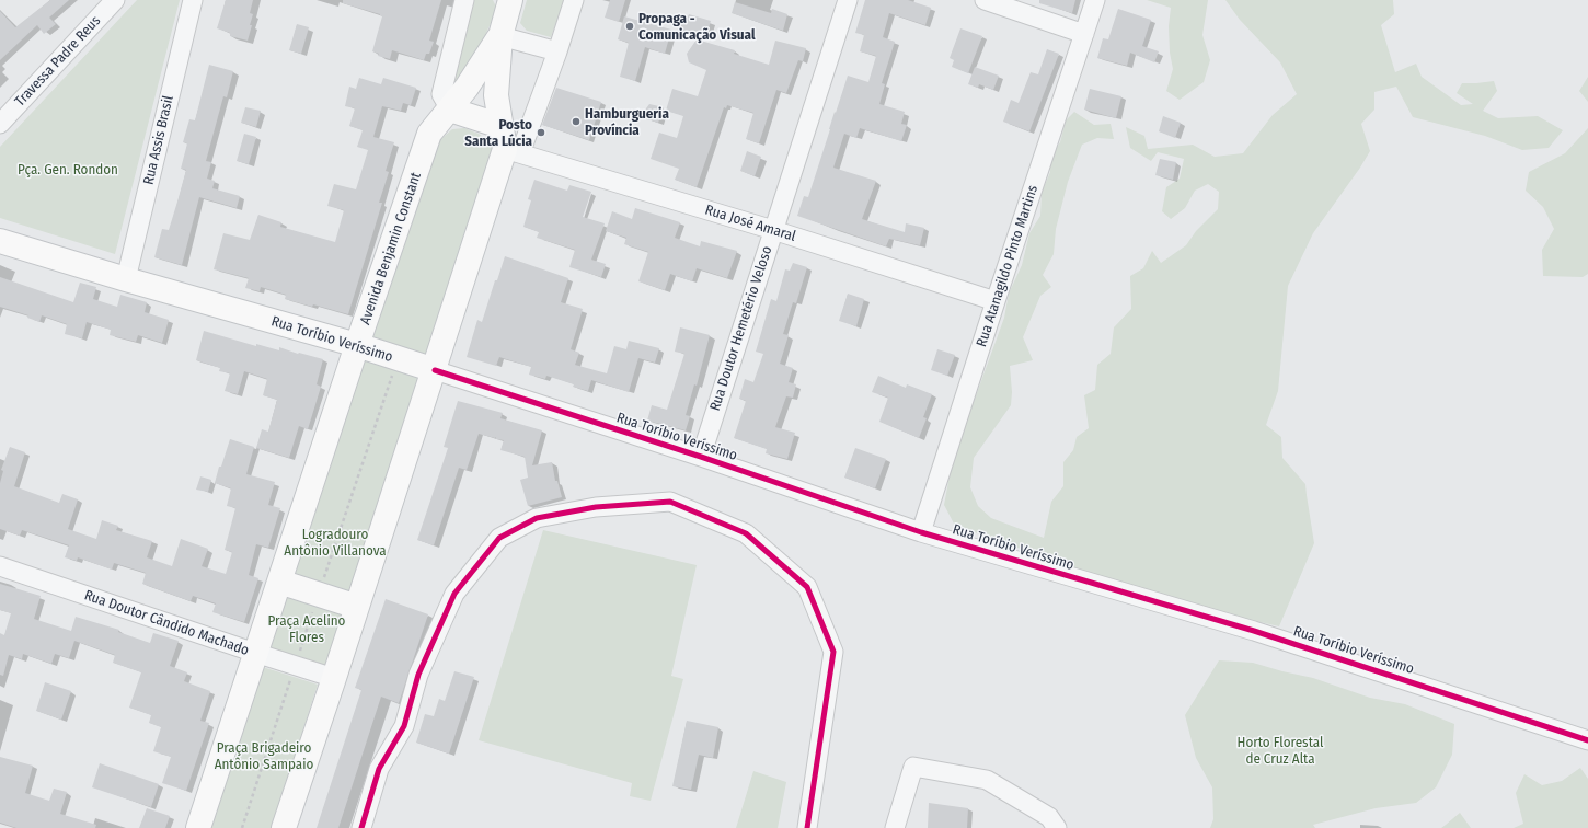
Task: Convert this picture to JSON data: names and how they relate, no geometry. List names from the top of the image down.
{
  "streets": {
    "main road": ["Avenida Benjamin Constant", "Rua Toríbio Veríssimo"],
    "street": [
      "Travessa Padre Reus",
      "Rua Assis Brasil",
      "Rua José Amaral",
      "Rua Atanagildo Pinto Martins",
      "Rua Doutor Hemetério Veloso",
      "Rua Doutor Cândido Machado"
    ]
  },
  "crossings": [
    ["Rua Assis Brasil", "Rua Toríbio Veríssimo"],
    ["Rua José Amaral", "Avenida Benjamin Constant"],
    ["Rua José Amaral", "Rua Atanagildo Pinto Martins"],
    ["Rua José Amaral", "Rua Doutor Hemetério Veloso"],
    ["Avenida Benjamin Constant", "Rua Toríbio Veríssimo"],
    ["Avenida Benjamin Constant", "Rua Doutor Cândido Machado"],
    ["Rua Atanagildo Pinto Martins", "Rua Toríbio Veríssimo"],
    ["Rua Doutor Hemetério Veloso", "Rua Toríbio Veríssimo"]
  ],
  "parks": [
    "Pça. Gen. Rondon",
    "Logradouro Antônio Villanova",
    "Praça Acelino Flores",
    "Horto Florestal de Cruz Alta",
    "Praça Brigadeiro Antônio Sampaio"
  ],
  "places": ["Propaga - Comunicação Visual", "Hamburgueria Província", "Posto Santa Lúcia"]
}
